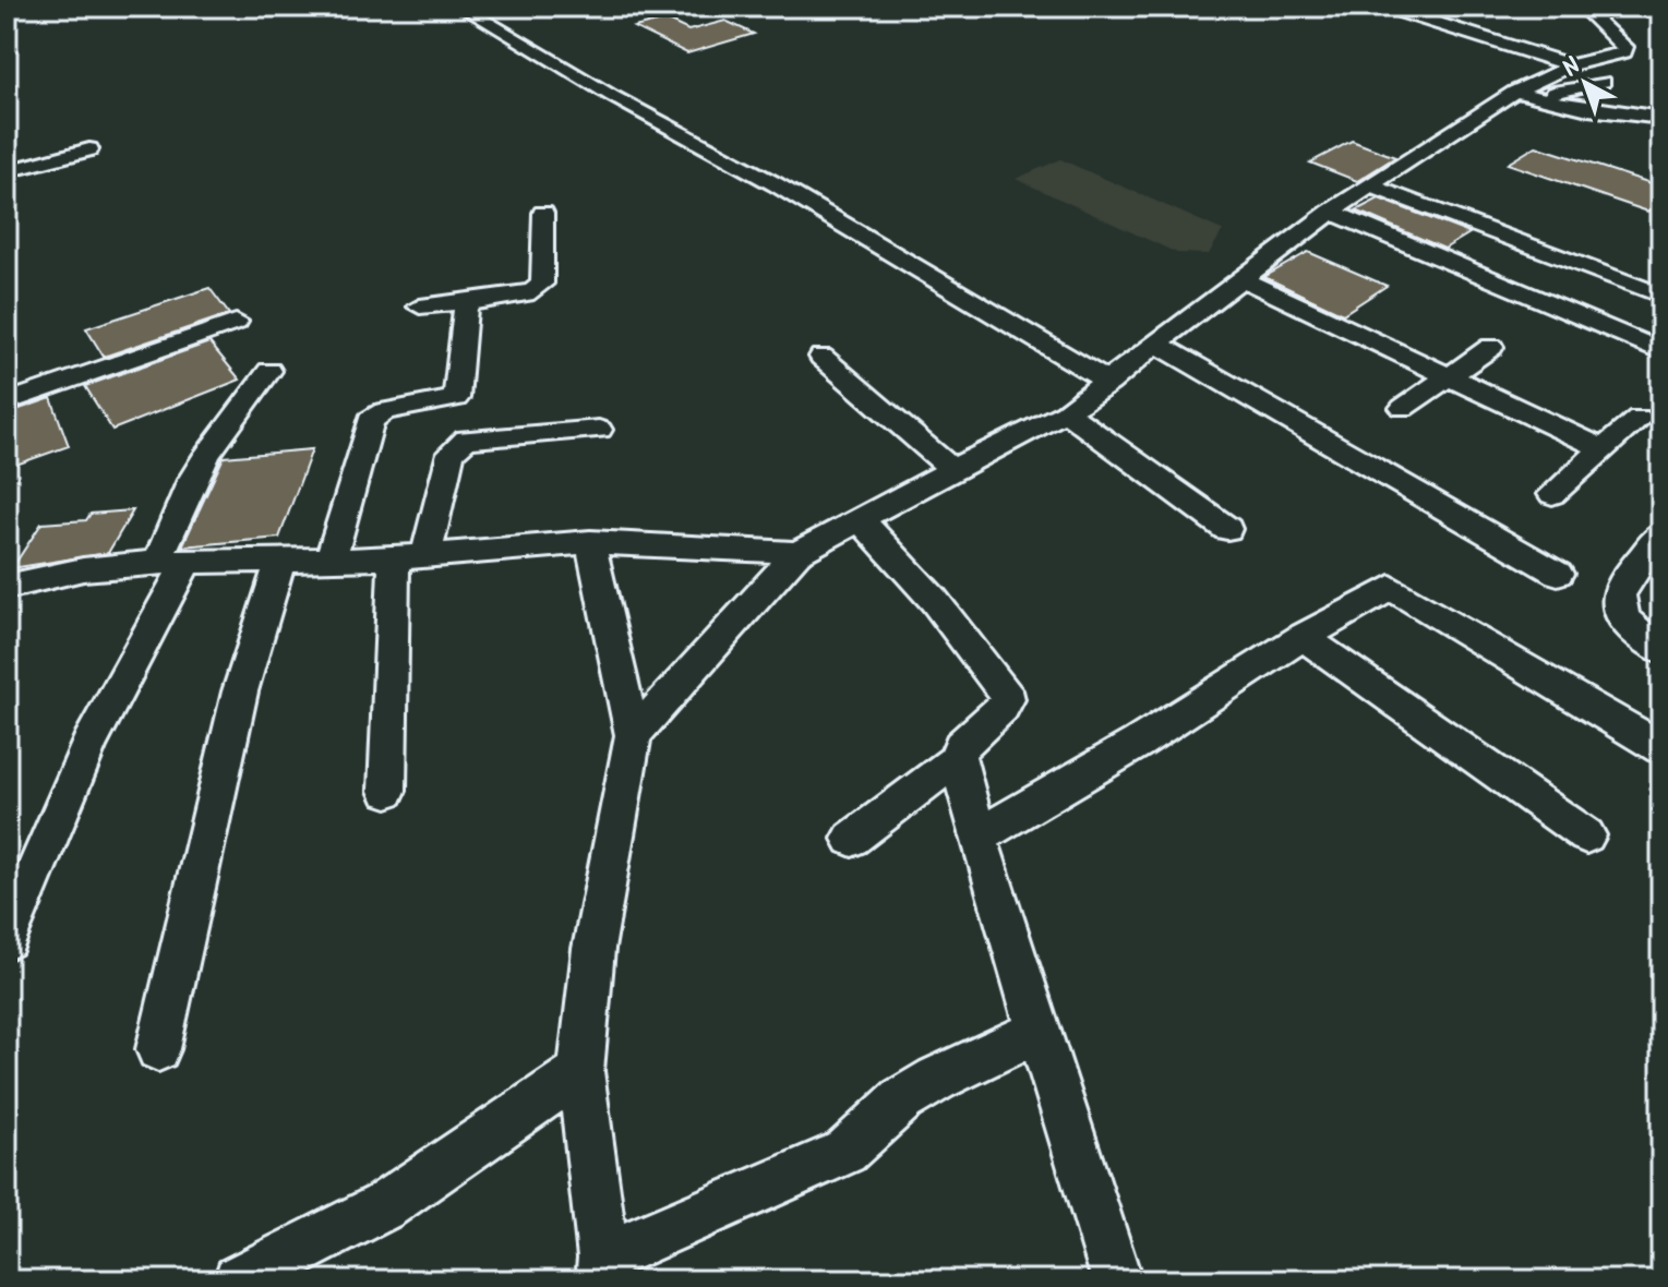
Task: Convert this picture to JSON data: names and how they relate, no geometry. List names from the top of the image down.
{
  "north": "top left"
}
